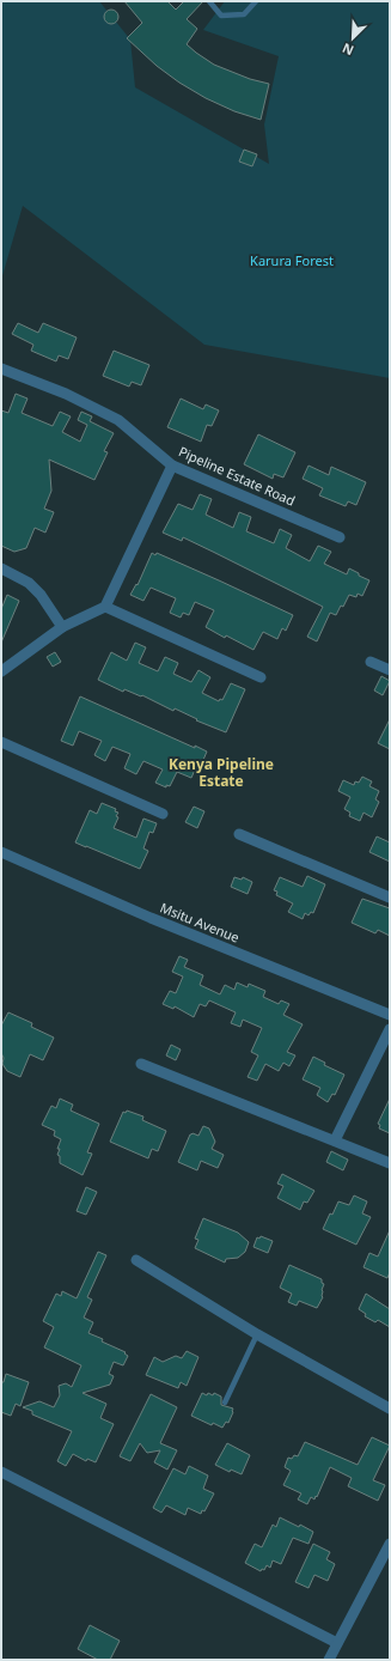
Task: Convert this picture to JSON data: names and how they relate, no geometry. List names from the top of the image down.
{
  "streets": {
    "street": ["Pipeline Estate Road", "Msitu Avenue"]
  },
  "districts": ["Kenya Pipeline Estate"],
  "parks": ["Karura Forest"],
  "north": "bottom left"
}
